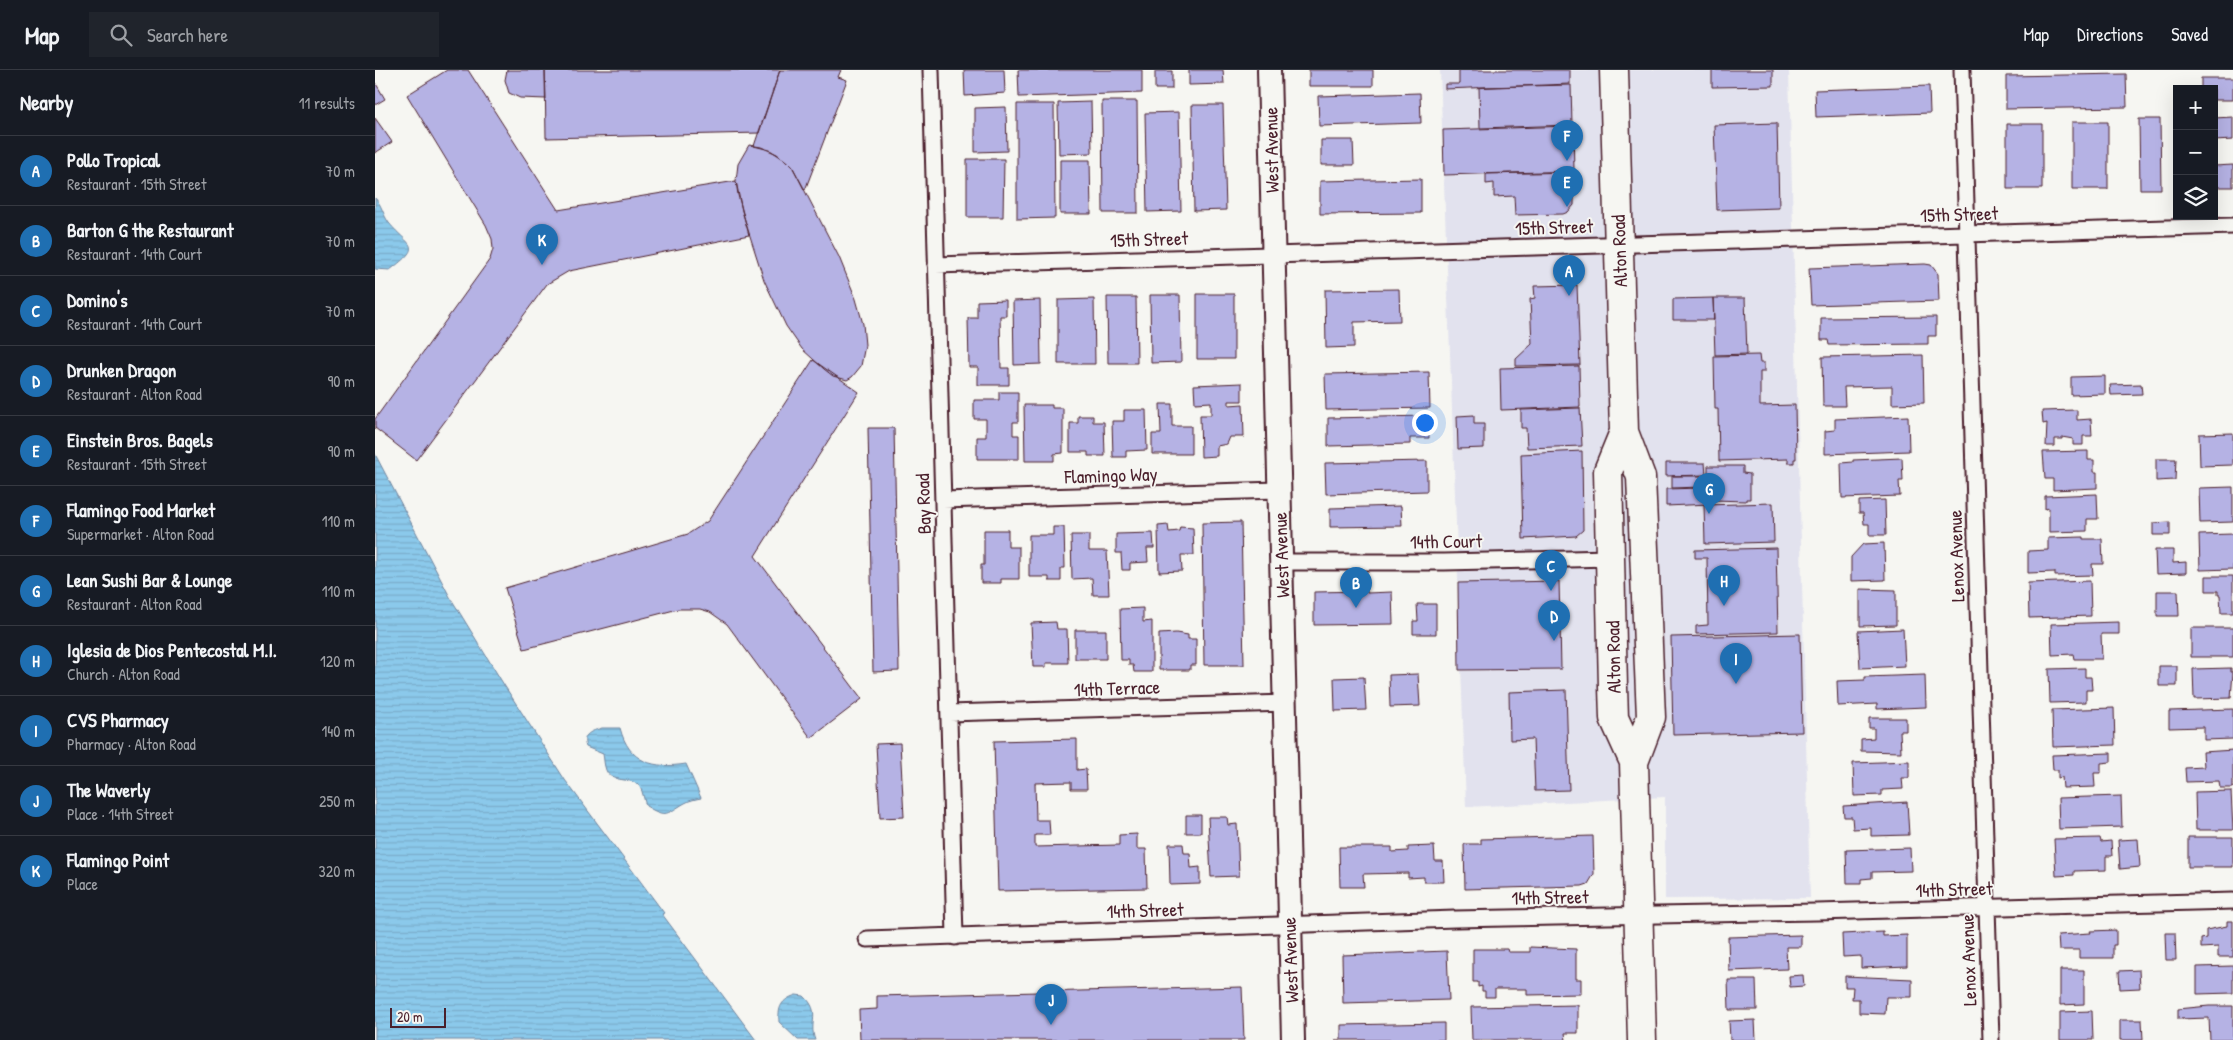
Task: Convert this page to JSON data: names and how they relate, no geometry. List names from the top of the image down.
{
  "streets": {
    "highway": ["Alton Road"],
    "street": [
      "West Avenue",
      "15th Street",
      "Flamingo Way",
      "Bay Road",
      "14th Court",
      "Lenox Avenue",
      "14th Terrace",
      "14th Street"
    ]
  },
  "crossings": [
    ["West Avenue", "15th Street"],
    ["West Avenue", "Flamingo Way"],
    ["West Avenue", "14th Court"],
    ["West Avenue", "14th Terrace"],
    ["West Avenue", "14th Street"],
    ["15th Street", "Alton Road"],
    ["15th Street", "Bay Road"],
    ["15th Street", "Lenox Avenue"],
    ["Alton Road", "14th Court"],
    ["Alton Road", "14th Street"],
    ["Flamingo Way", "Bay Road"],
    ["Bay Road", "14th Terrace"],
    ["Bay Road", "14th Street"],
    ["Lenox Avenue", "14th Street"]
  ],
  "scale_bar": "20 m",
  "page": {
    "header": "Map",
    "search": "Search here",
    "nav": ["Map", "Directions", "Saved"],
    "heading": ["Nearby", "11 results"],
    "map_buttons": ["+", "−"],
    "pins": [
      "F",
      "E",
      "K",
      "A",
      "G",
      "C",
      "H",
      "B",
      "D",
      "I",
      "J"
    ],
    "list": [
      {
        "mark": "A",
        "name": "Pollo Tropical",
        "note": "Restaurant · 15th Street",
        "value": "70 m"
      },
      {
        "mark": "B",
        "name": "Barton G the Restaurant",
        "note": "Restaurant · 14th Court",
        "value": "70 m"
      },
      {
        "mark": "C",
        "name": "Domino's",
        "note": "Restaurant · 14th Court",
        "value": "70 m"
      },
      {
        "mark": "D",
        "name": "Drunken Dragon",
        "note": "Restaurant · Alton Road",
        "value": "90 m"
      },
      {
        "mark": "E",
        "name": "Einstein Bros. Bagels",
        "note": "Restaurant · 15th Street",
        "value": "90 m"
      },
      {
        "mark": "F",
        "name": "Flamingo Food Market",
        "note": "Supermarket · Alton Road",
        "value": "110 m"
      },
      {
        "mark": "G",
        "name": "Lean Sushi Bar & Lounge",
        "note": "Restaurant · Alton Road",
        "value": "110 m"
      },
      {
        "mark": "H",
        "name": "Iglesia de Dios Pentecostal M.I.",
        "note": "Church · Alton Road",
        "value": "120 m"
      },
      {
        "mark": "I",
        "name": "CVS Pharmacy",
        "note": "Pharmacy · Alton Road",
        "value": "140 m"
      },
      {
        "mark": "J",
        "name": "The Waverly",
        "note": "Place · 14th Street",
        "value": "250 m"
      },
      {
        "mark": "K",
        "name": "Flamingo Point",
        "note": "Place",
        "value": "320 m"
      }
    ],
    "scale": "20 m"
  }
}
